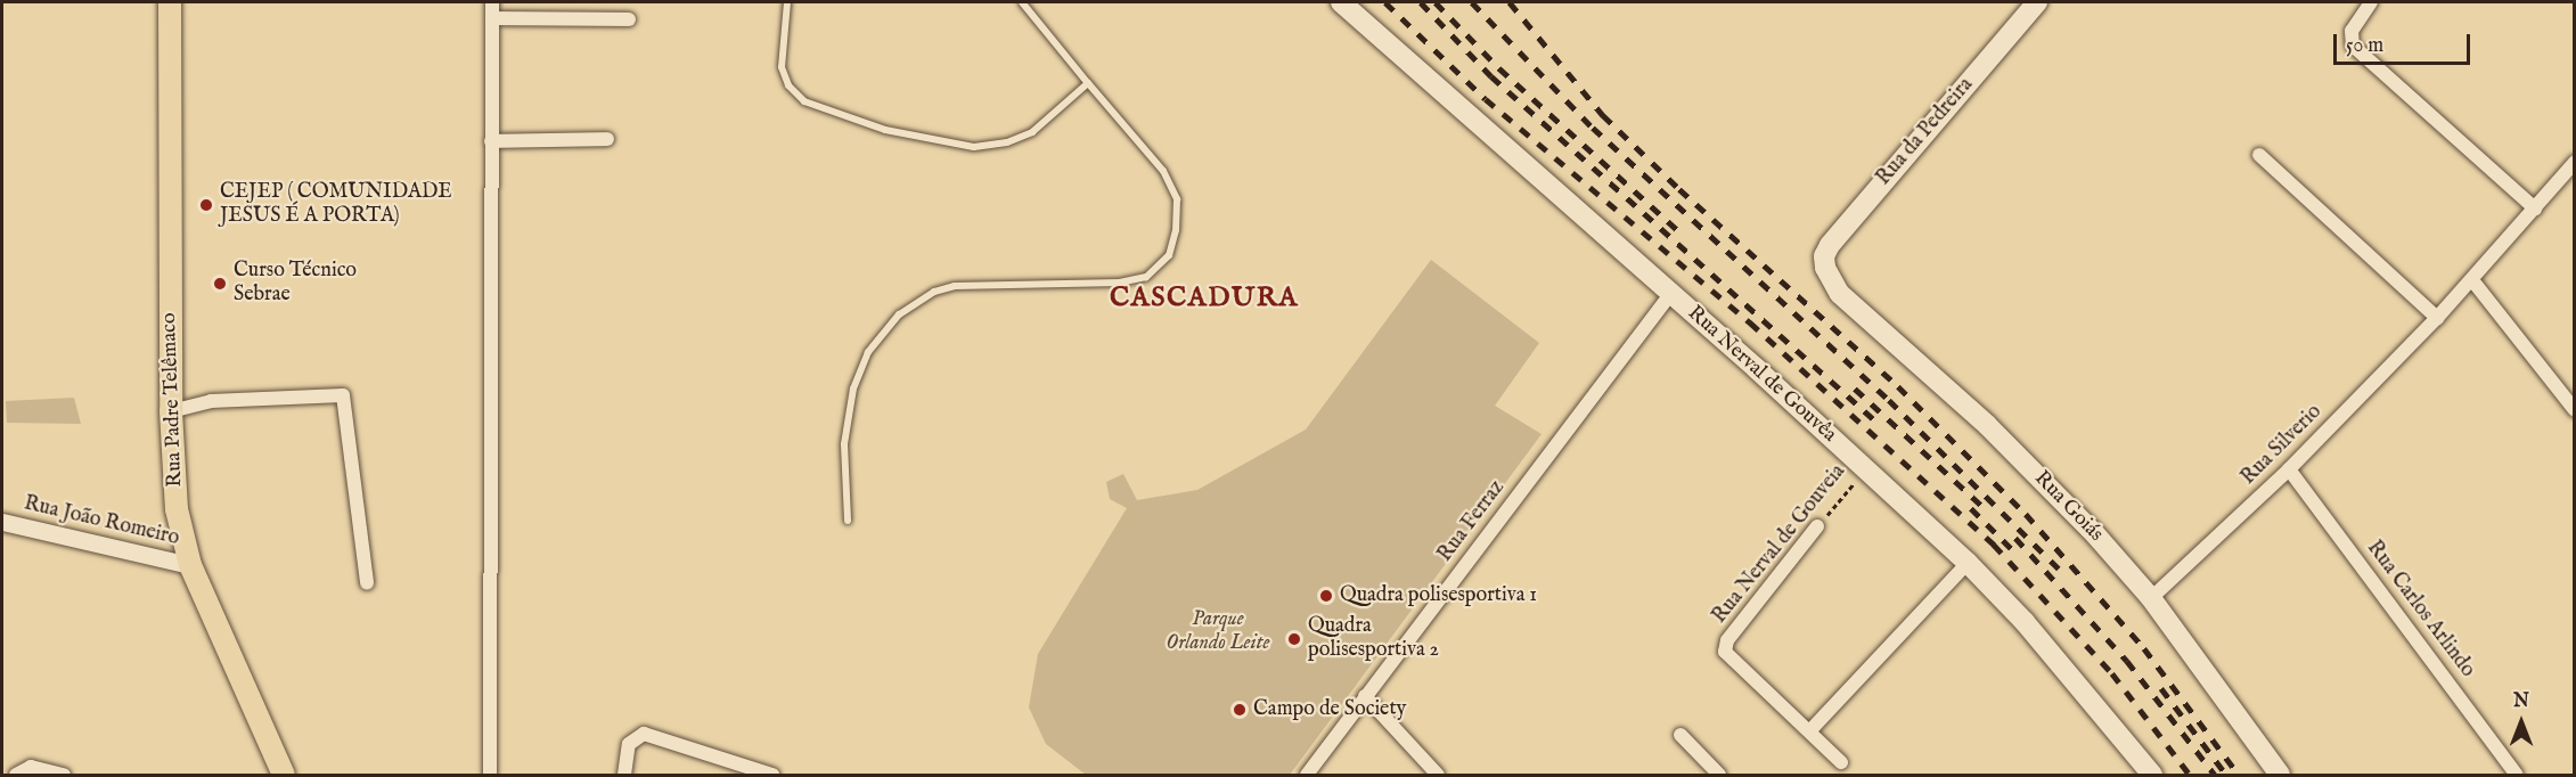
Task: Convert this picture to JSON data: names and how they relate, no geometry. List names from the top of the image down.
{
  "streets": {
    "main road": [
      "Rua da Pedreira",
      "Rua Nerval de Gouvêa",
      "Rua Padre Telêmaco",
      "Rua Goiás"
    ],
    "street": [
      "Rua Silverio",
      "Rua João Romeiro",
      "Rua Ferraz",
      "Rua Nerval de Gouveia",
      "Rua Carlos Arlindo"
    ]
  },
  "crossings": [
    ["Rua da Pedreira", "Rua Goiás"],
    ["Rua Nerval de Gouvêa", "Rua Ferraz"],
    ["Rua Nerval de Gouvêa", "Rua Nerval de Gouveia"],
    ["Rua Padre Telêmaco", "Rua João Romeiro"],
    ["Rua Silverio", "Rua Goiás"],
    ["Rua Silverio", "Rua Carlos Arlindo"]
  ],
  "districts": ["CASCADURA"],
  "parks": ["Parque Orlando Leite"],
  "places": [
    "CEJEP ( COMUNIDADE JESUS É A PORTA)",
    "Curso Técnico Sebrae",
    "Quadra polisesportiva 1",
    "Quadra polisesportiva 2",
    "Campo de Society"
  ],
  "scale_bar": "50 m",
  "north": "top"
}
